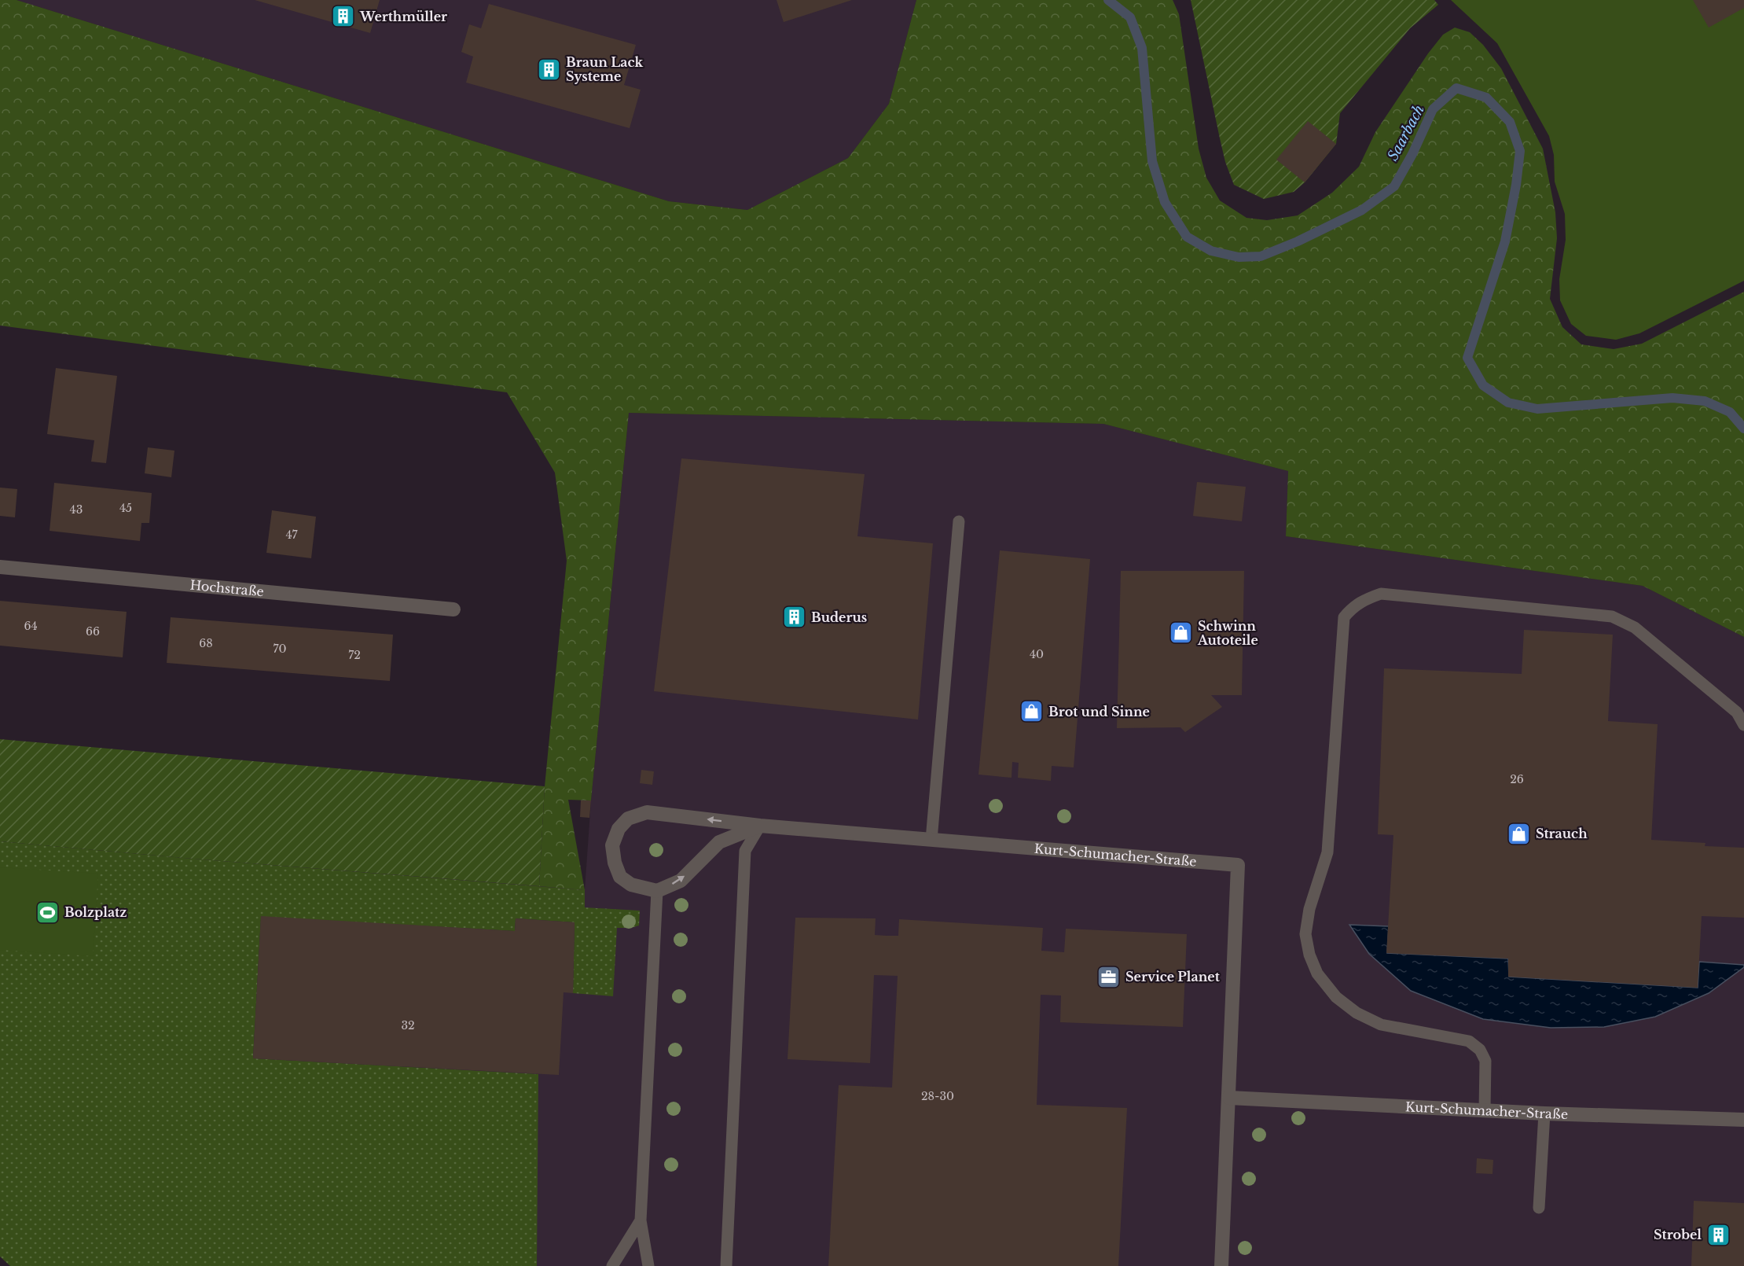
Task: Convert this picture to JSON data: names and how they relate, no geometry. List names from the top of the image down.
{
  "streets": {
    "street": ["Hochstraße", "Kurt-Schumacher-Straße"]
  },
  "water": ["Saarbach"],
  "places": {
    "building": [
      "Werthmüller",
      "Braun Lack Systeme",
      "Buderus",
      "Strobel"
    ],
    "shop": ["Schwinn Autoteile", "Brot und Sinne", "Strauch"],
    "sports": ["Bolzplatz"],
    "office": ["Service Planet"]
  },
  "house_numbers": [
    "45",
    "43",
    "47",
    "64",
    "66",
    "68",
    "70",
    "40",
    "72",
    "26",
    "32",
    "28-30"
  ]
}
